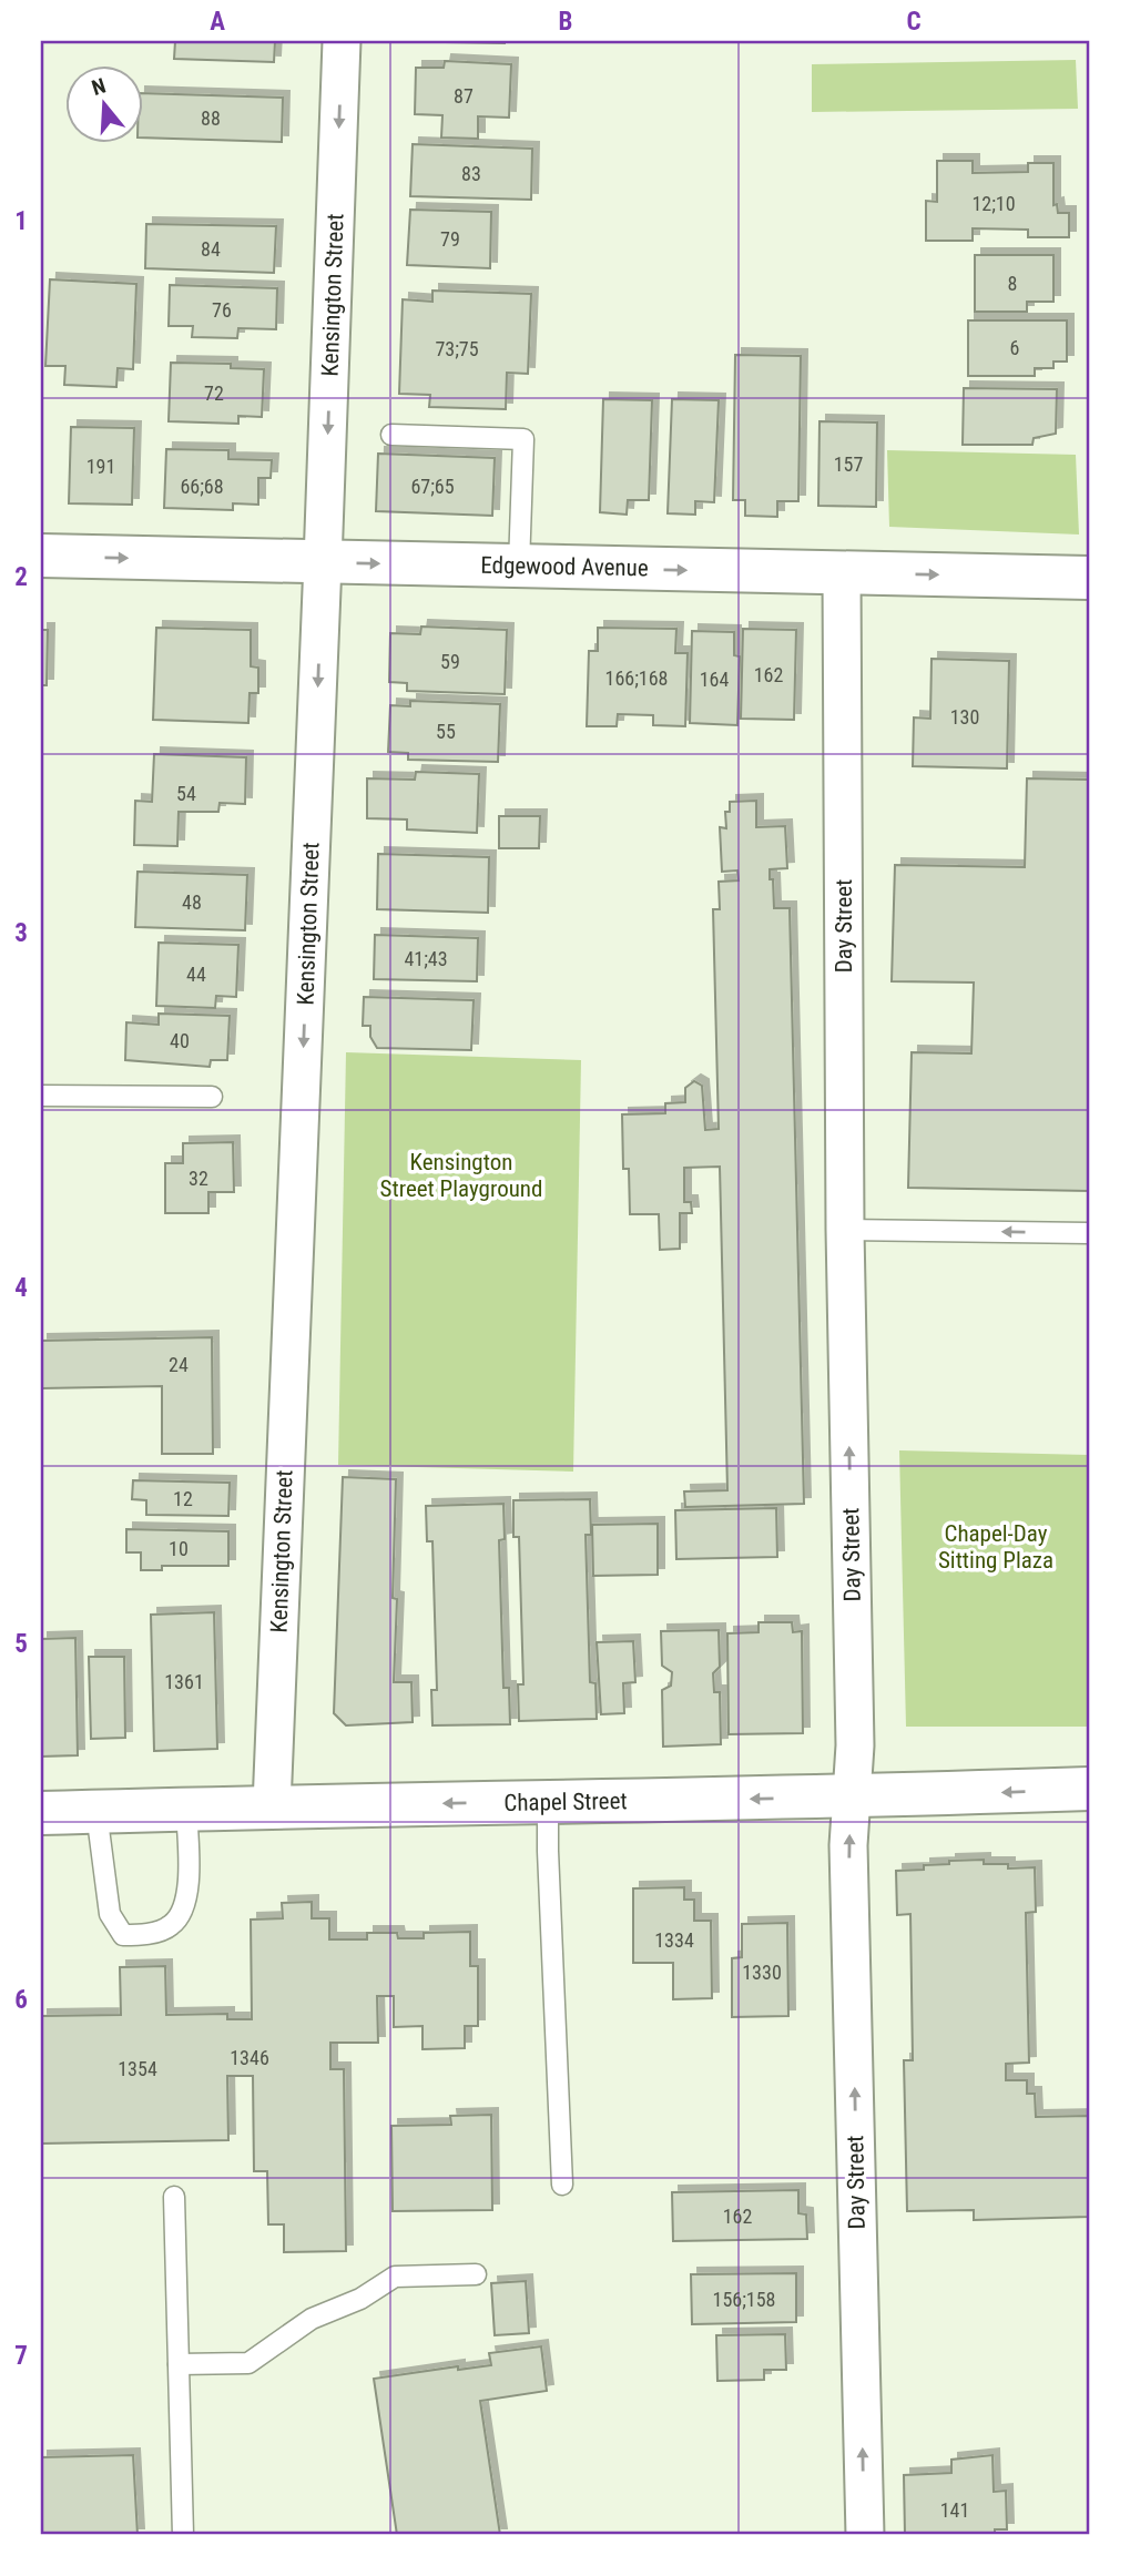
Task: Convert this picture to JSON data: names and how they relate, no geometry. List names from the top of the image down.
{
  "streets": {
    "main road": ["Edgewood Avenue", "Chapel Street"],
    "street": ["Kensington Street", "Day Street"]
  },
  "crossings": [
    ["Kensington Street", "Edgewood Avenue"],
    ["Kensington Street", "Chapel Street"],
    ["Edgewood Avenue", "Day Street"],
    ["Day Street", "Chapel Street"]
  ],
  "one_way": [
    "Kensington Street",
    "Edgewood Avenue",
    "Day Street",
    "Chapel Street"
  ],
  "parks": ["Kensington Street Playground", "Chapel-Day Sitting Plaza"],
  "house_numbers": [
    "87",
    "88",
    "83",
    "12;10",
    "79",
    "84",
    "8",
    "76",
    "6",
    "73;75",
    "72",
    "157",
    "191",
    "66;68",
    "67;65",
    "59",
    "162",
    "166;168",
    "164",
    "130",
    "55",
    "54",
    "48",
    "41;43",
    "44",
    "40",
    "32",
    "24",
    "12",
    "10",
    "1361",
    "1334",
    "1330",
    "1346",
    "1354",
    "162",
    "156;158",
    "141"
  ],
  "north": "top",
  "grid": {
    "columns": ["A", "B", "C"],
    "rows": [
      "1",
      "2",
      "3",
      "4",
      "5",
      "6",
      "7"
    ]
  }
}
